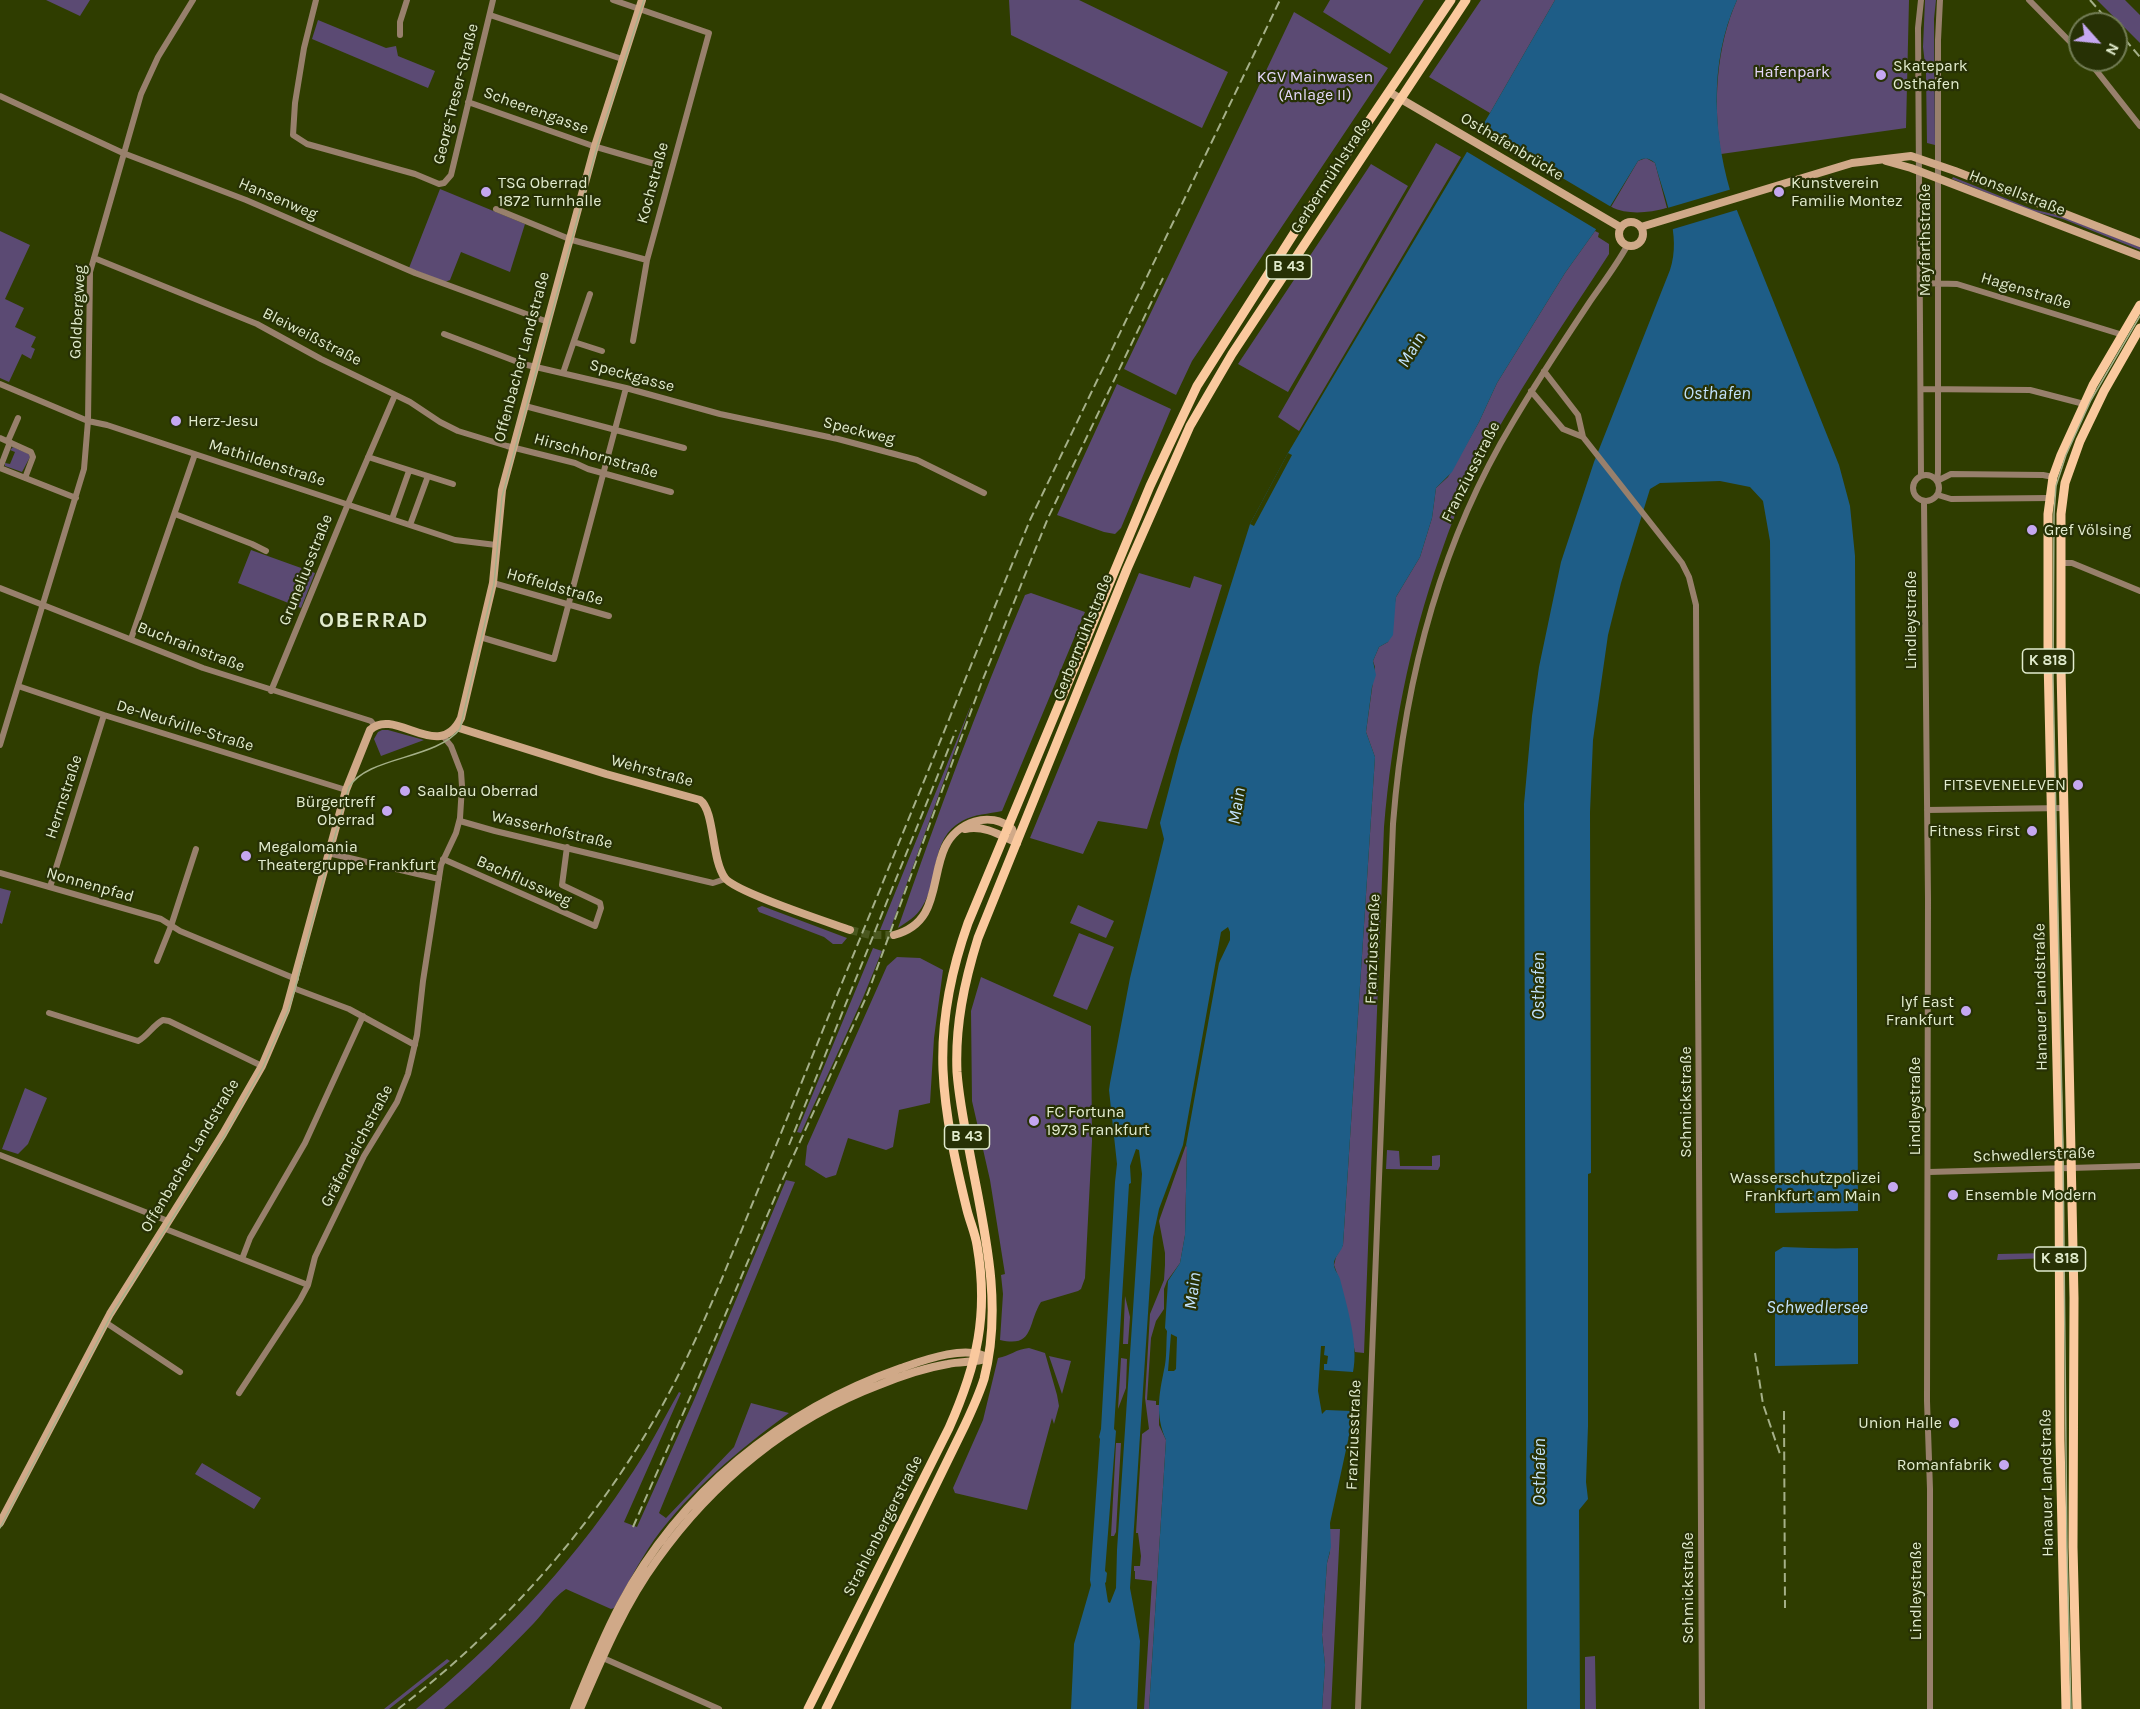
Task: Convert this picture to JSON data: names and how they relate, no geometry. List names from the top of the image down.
{
  "streets": {
    "main road": [
      "Osthafenbrücke",
      "Gerbermühlstraße",
      "Honsellstraße",
      "B 43",
      "Offenbacher Landstraße",
      "Franziusstraße",
      "K 818",
      "Wehrstraße",
      "Hanauer Landstraße",
      "Strahlenbergerstraße"
    ],
    "street": [
      "Georg-Treser-Straße",
      "Scheerengasse",
      "Kochstraße",
      "Hansenweg",
      "Mayfarthstraße",
      "Hagenstraße",
      "Goldbergweg",
      "Bleiweißstraße",
      "Speckgasse",
      "Speckweg",
      "Hirschhornstraße",
      "Mathildenstraße",
      "Gruneliusstraße",
      "Hoffeldstraße",
      "Lindleystraße",
      "Buchrainstraße",
      "De-Neufville-Straße",
      "Herrnstraße",
      "Wasserhofstraße",
      "Bachflussweg",
      "Nonnenpfad",
      "Schmickstraße",
      "Gräfendeichstraße",
      "Schwedlerstraße"
    ]
  },
  "crossings": [
    ["Georg-Treser-Straße", "Scheerengasse"],
    ["Scheerengasse", "Offenbacher Landstraße"],
    ["Osthafenbrücke", "Gerbermühlstraße"],
    ["Osthafenbrücke", "Honsellstraße"],
    ["Osthafenbrücke", "Franziusstraße"],
    ["Gerbermühlstraße", "Strahlenbergerstraße"],
    ["Kochstraße", "Offenbacher Landstraße"],
    ["Honsellstraße", "Mayfarthstraße"],
    ["Honsellstraße", "Franziusstraße"],
    ["Hansenweg", "Goldbergweg"],
    ["Hansenweg", "Offenbacher Landstraße"],
    ["Mayfarthstraße", "Hagenstraße"],
    ["Mayfarthstraße", "Lindleystraße"],
    ["Hagenstraße", "Hanauer Landstraße"],
    ["Goldbergweg", "Bleiweißstraße"],
    ["Goldbergweg", "Mathildenstraße"],
    ["Goldbergweg", "Buchrainstraße"],
    ["Goldbergweg", "De-Neufville-Straße"],
    ["Bleiweißstraße", "Offenbacher Landstraße"],
    ["Bleiweißstraße", "Hirschhornstraße"],
    ["Bleiweißstraße", "Gruneliusstraße"],
    ["Offenbacher Landstraße", "Speckgasse"],
    ["Offenbacher Landstraße", "Hirschhornstraße"],
    ["Offenbacher Landstraße", "Mathildenstraße"],
    ["Offenbacher Landstraße", "Hoffeldstraße"],
    ["Offenbacher Landstraße", "Buchrainstraße"],
    ["Offenbacher Landstraße", "De-Neufville-Straße"],
    ["Offenbacher Landstraße", "Wehrstraße"],
    ["Offenbacher Landstraße", "Nonnenpfad"],
    ["Speckgasse", "Speckweg"],
    ["Mathildenstraße", "Gruneliusstraße"],
    ["Gruneliusstraße", "Buchrainstraße"],
    ["Lindleystraße", "Schwedlerstraße"],
    ["De-Neufville-Straße", "Herrnstraße"],
    ["Wehrstraße", "Wasserhofstraße"],
    ["Herrnstraße", "Nonnenpfad"],
    ["Wasserhofstraße", "Bachflussweg"],
    ["Wasserhofstraße", "Gräfendeichstraße"],
    ["Bachflussweg", "Gräfendeichstraße"],
    ["Nonnenpfad", "Gräfendeichstraße"],
    ["Hanauer Landstraße", "Schwedlerstraße"]
  ],
  "districts": ["OBERRAD"],
  "water": ["Main", "Osthafen", "Schwedlersee"],
  "parks": ["Hafenpark", "KGV Mainwasen (Anlage II)"],
  "places": [
    "Skatepark Osthafen",
    "TSG Oberrad 1872 Turnhalle",
    "Kunstverein Familie Montez",
    "Herz-Jesu",
    "Gref Völsing",
    "FITSEVENELEVEN",
    "Saalbau Oberrad",
    "Bürgertreff Oberrad",
    "Fitness First",
    "Megalomania Theatergruppe Frankfurt",
    "lyf East Frankfurt",
    "FC Fortuna 1973 Frankfurt",
    "Wasserschutzpolizei Frankfurt am Main",
    "Ensemble Modern",
    "Union Halle",
    "Romanfabrik"
  ],
  "north": "bottom right"
}
